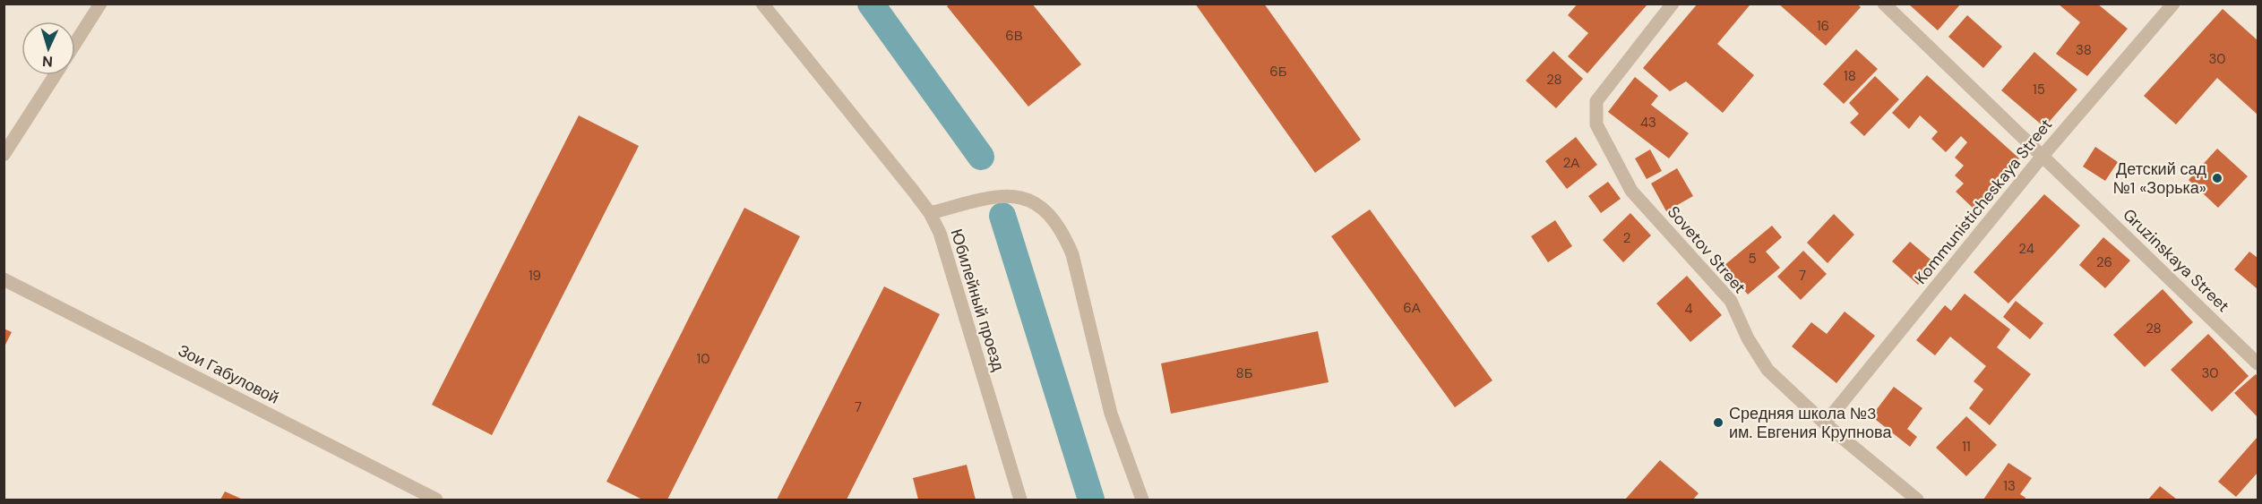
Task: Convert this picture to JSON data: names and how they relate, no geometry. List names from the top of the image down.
{
  "streets": {
    "street": [
      "Kommunisticheskaya Street",
      "Sovetov Street",
      "Gruzinskaya Street",
      "Юбилейный проезд",
      "Зои Габуловой"
    ]
  },
  "crossings": [
    ["Kommunisticheskaya Street", "Sovetov Street"],
    ["Kommunisticheskaya Street", "Gruzinskaya Street"]
  ],
  "places": ["Детский сад №1 «Зорька»", "Средняя школа №3 им. Евгения Крупнова"],
  "house_numbers": [
    "16",
    "6В",
    "38",
    "30",
    "6Б",
    "18",
    "28",
    "15",
    "43",
    "2А",
    "2",
    "24",
    "5",
    "26",
    "19",
    "7",
    "6А",
    "4",
    "28",
    "10",
    "8Б",
    "30",
    "7",
    "11",
    "13"
  ],
  "north": "bottom"
}
